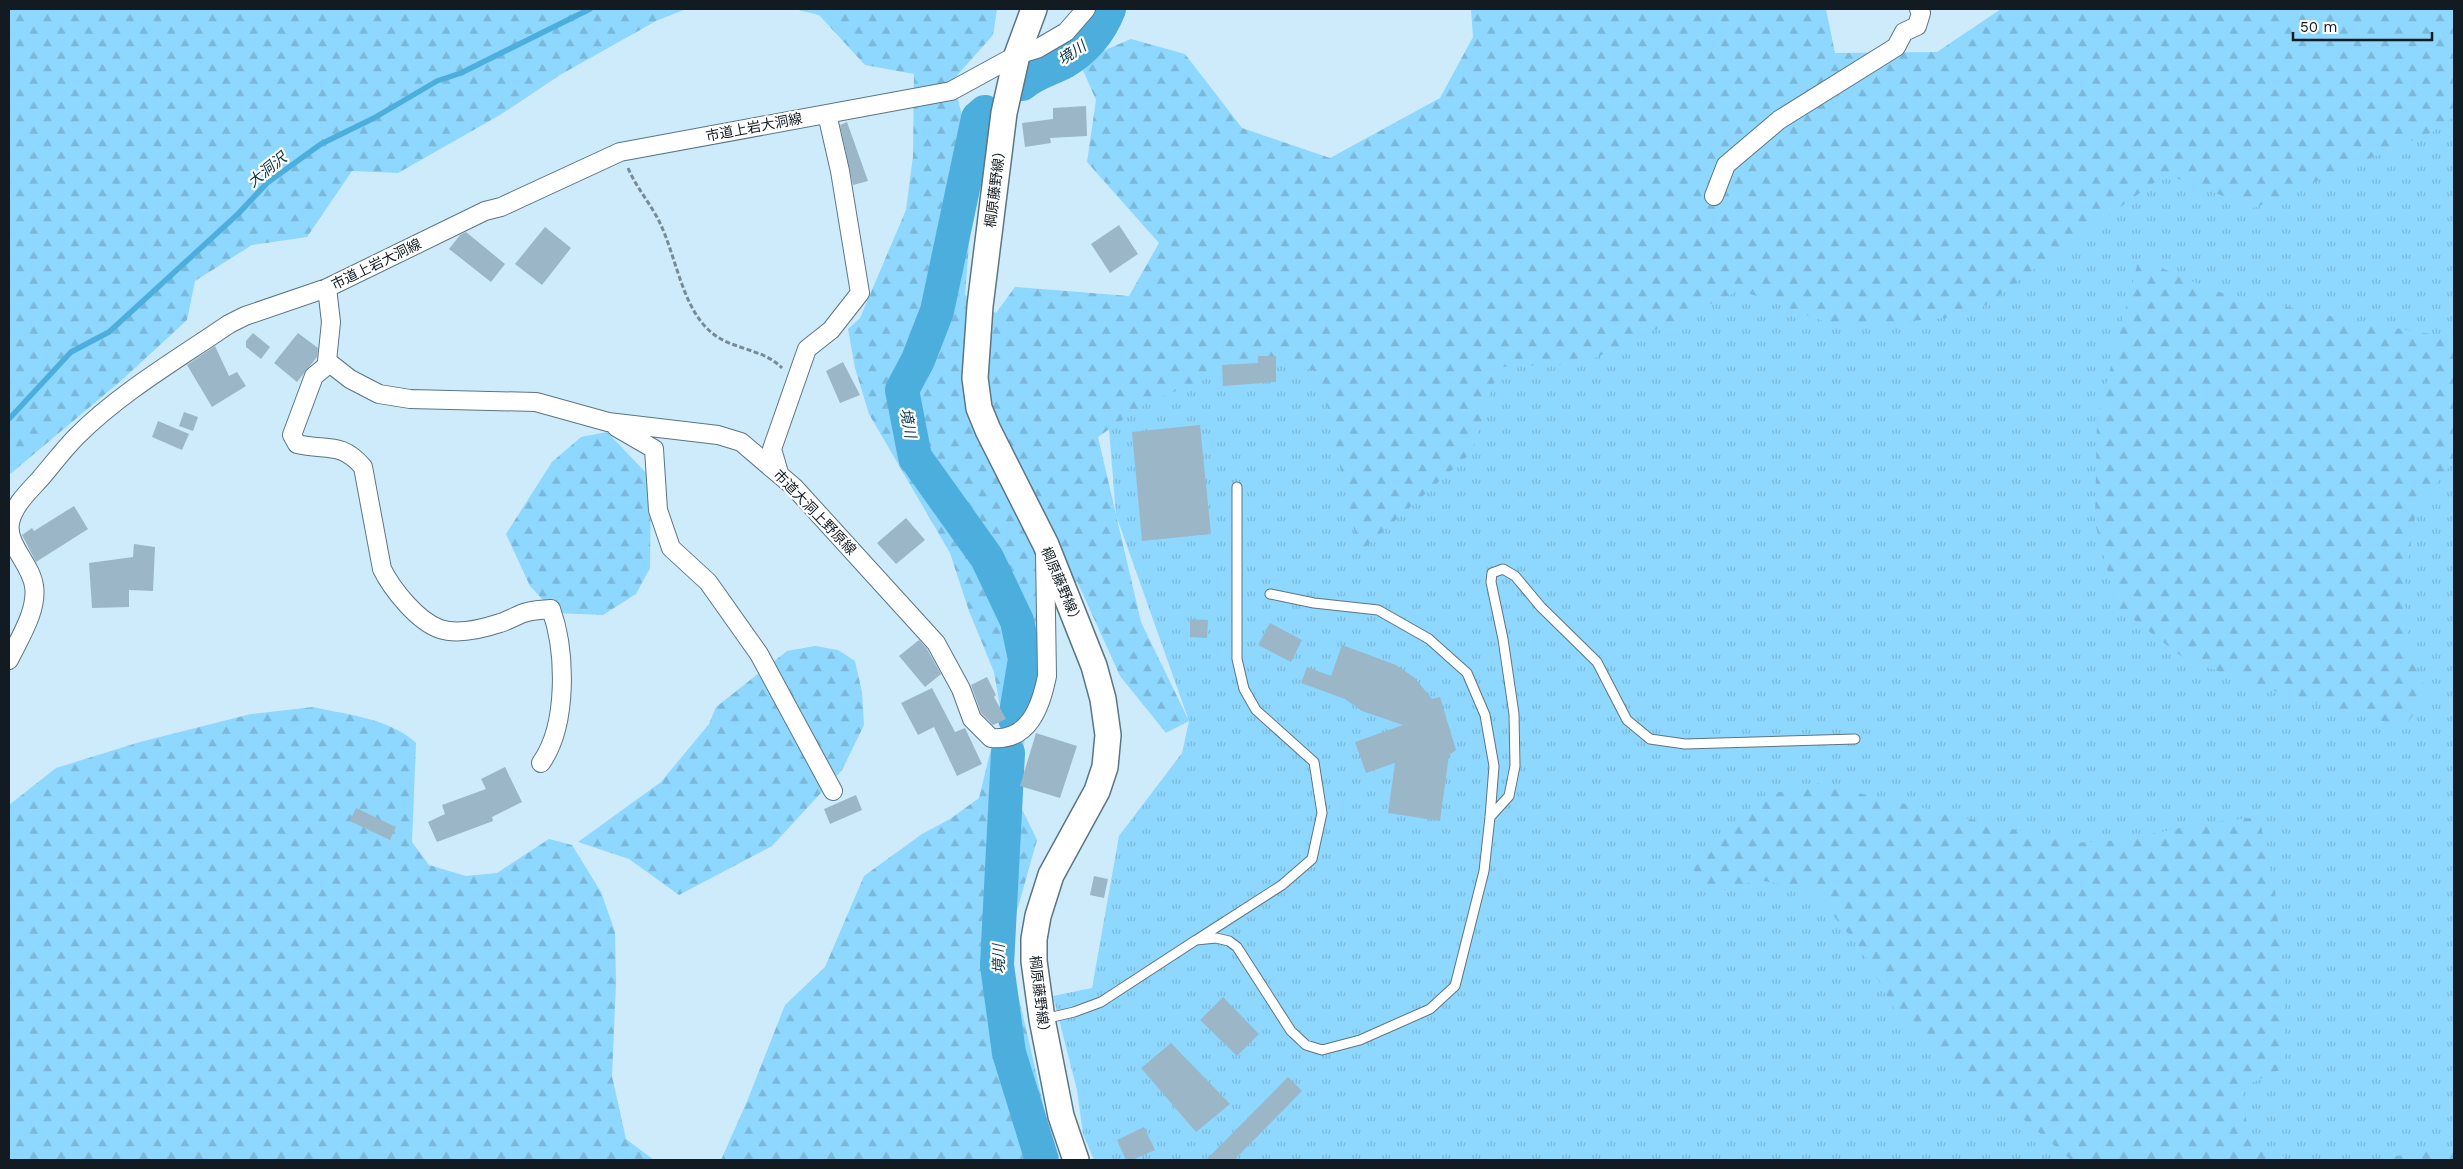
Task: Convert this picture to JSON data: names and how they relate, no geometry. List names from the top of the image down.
{
  "streets": {
    "main road": ["棡原藤野線）"],
    "street": ["市道上岩大洞線", "市道大洞上野原線"]
  },
  "crossings": [
    ["市道上岩大洞線", "棡原藤野線）"],
    ["棡原藤野線）", "市道大洞上野原線"]
  ],
  "water": ["境川", "大洞沢"],
  "scale_bar": "50 m"
}
